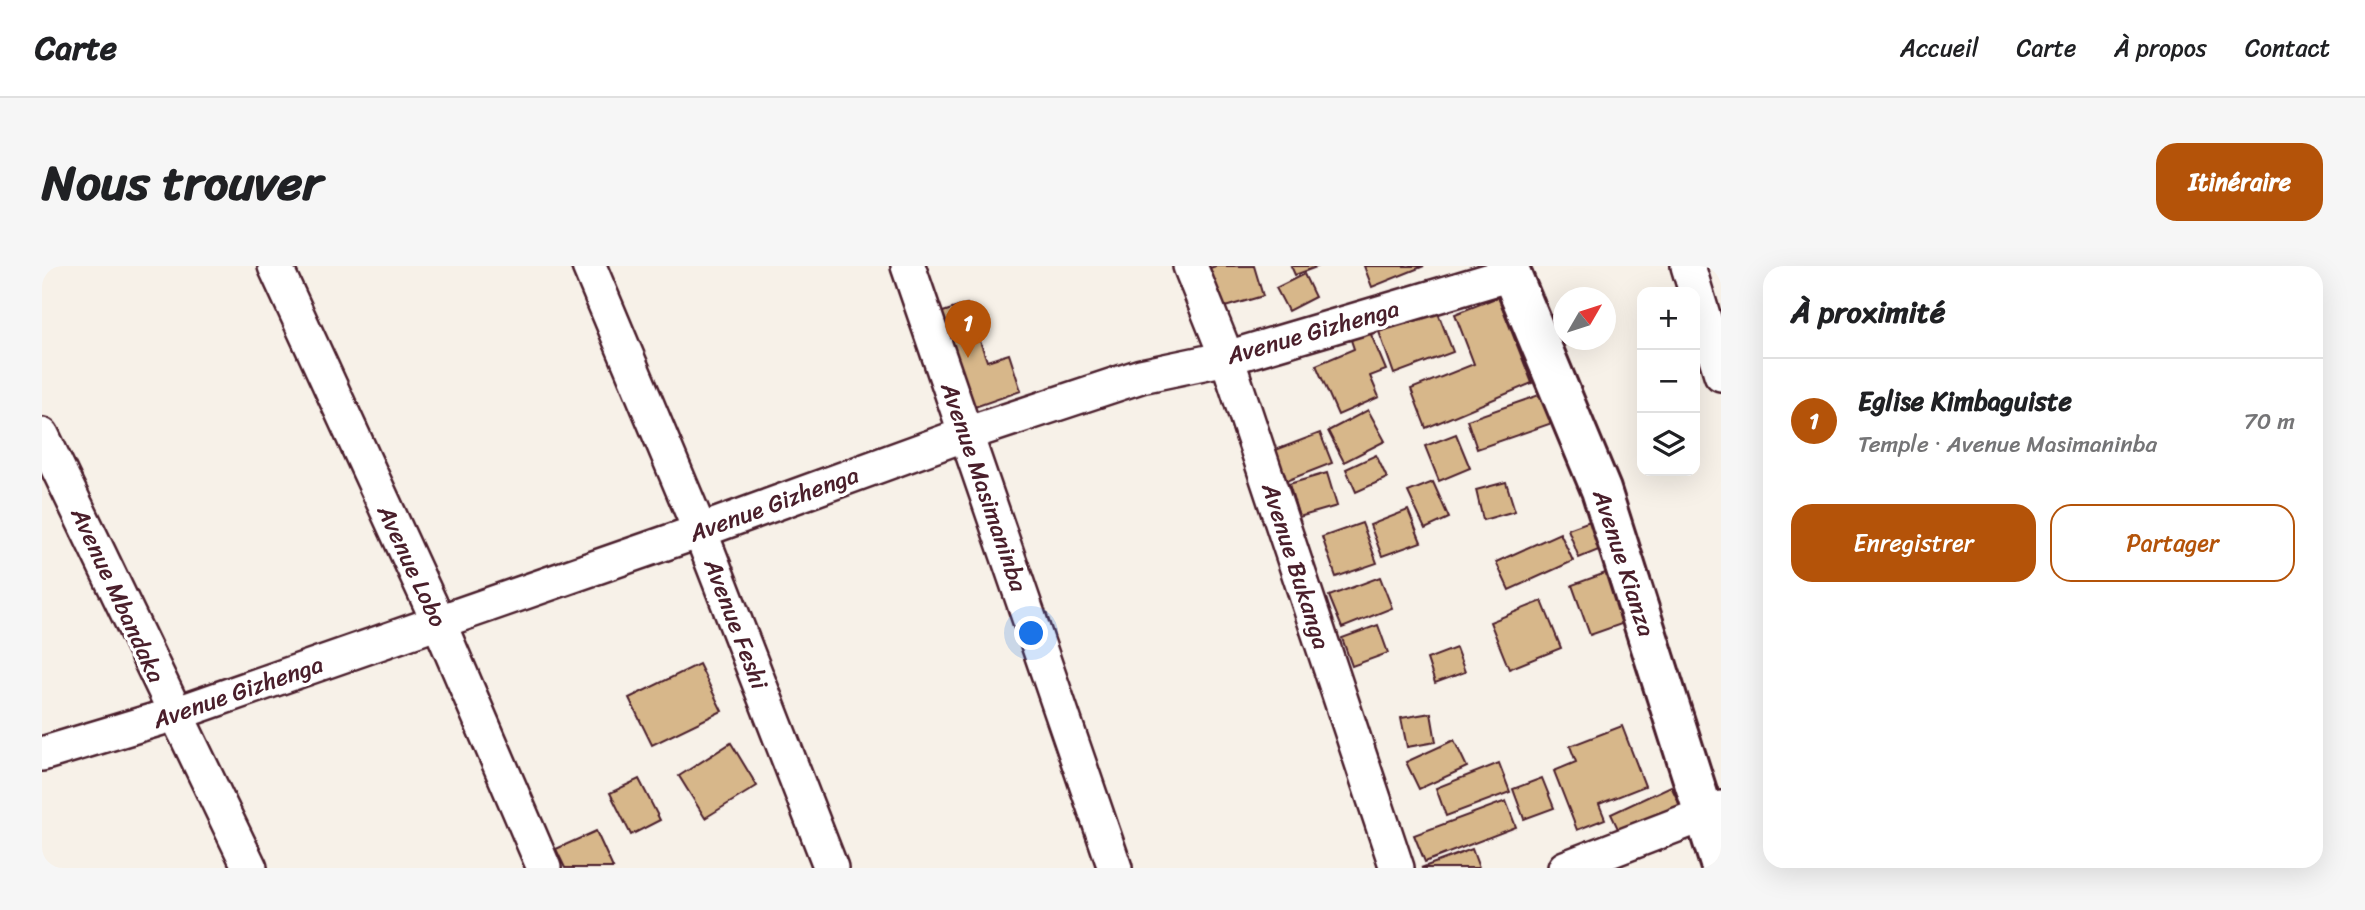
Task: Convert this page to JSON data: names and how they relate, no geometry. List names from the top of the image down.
{
  "streets": {
    "street": [
      "Avenue Gizhenga",
      "Avenue Masimaninba",
      "Avenue Kianza",
      "Avenue Lobo",
      "Avenue Bukanga",
      "Avenue Mbandaka",
      "Avenue Feshi"
    ]
  },
  "crossings": [
    ["Avenue Gizhenga", "Avenue Masimaninba"],
    ["Avenue Gizhenga", "Avenue Kianza"],
    ["Avenue Gizhenga", "Avenue Lobo"],
    ["Avenue Gizhenga", "Avenue Bukanga"],
    ["Avenue Gizhenga", "Avenue Mbandaka"],
    ["Avenue Gizhenga", "Avenue Feshi"]
  ],
  "north": "top right",
  "page": {
    "header": "Carte",
    "nav": [
      "Accueil",
      "Carte",
      "À propos",
      "Contact"
    ],
    "title": "Nous trouver",
    "buttons": [
      "Itinéraire",
      ["Enregistrer", "Partager"]
    ],
    "heading": "À proximité",
    "map_buttons": ["+", "−"],
    "pins": "1",
    "list": [
      {
        "mark": "1",
        "name": "Eglise Kimbaguiste",
        "note": "Temple · Avenue Masimaninba",
        "value": "70 m"
      }
    ]
  }
}
